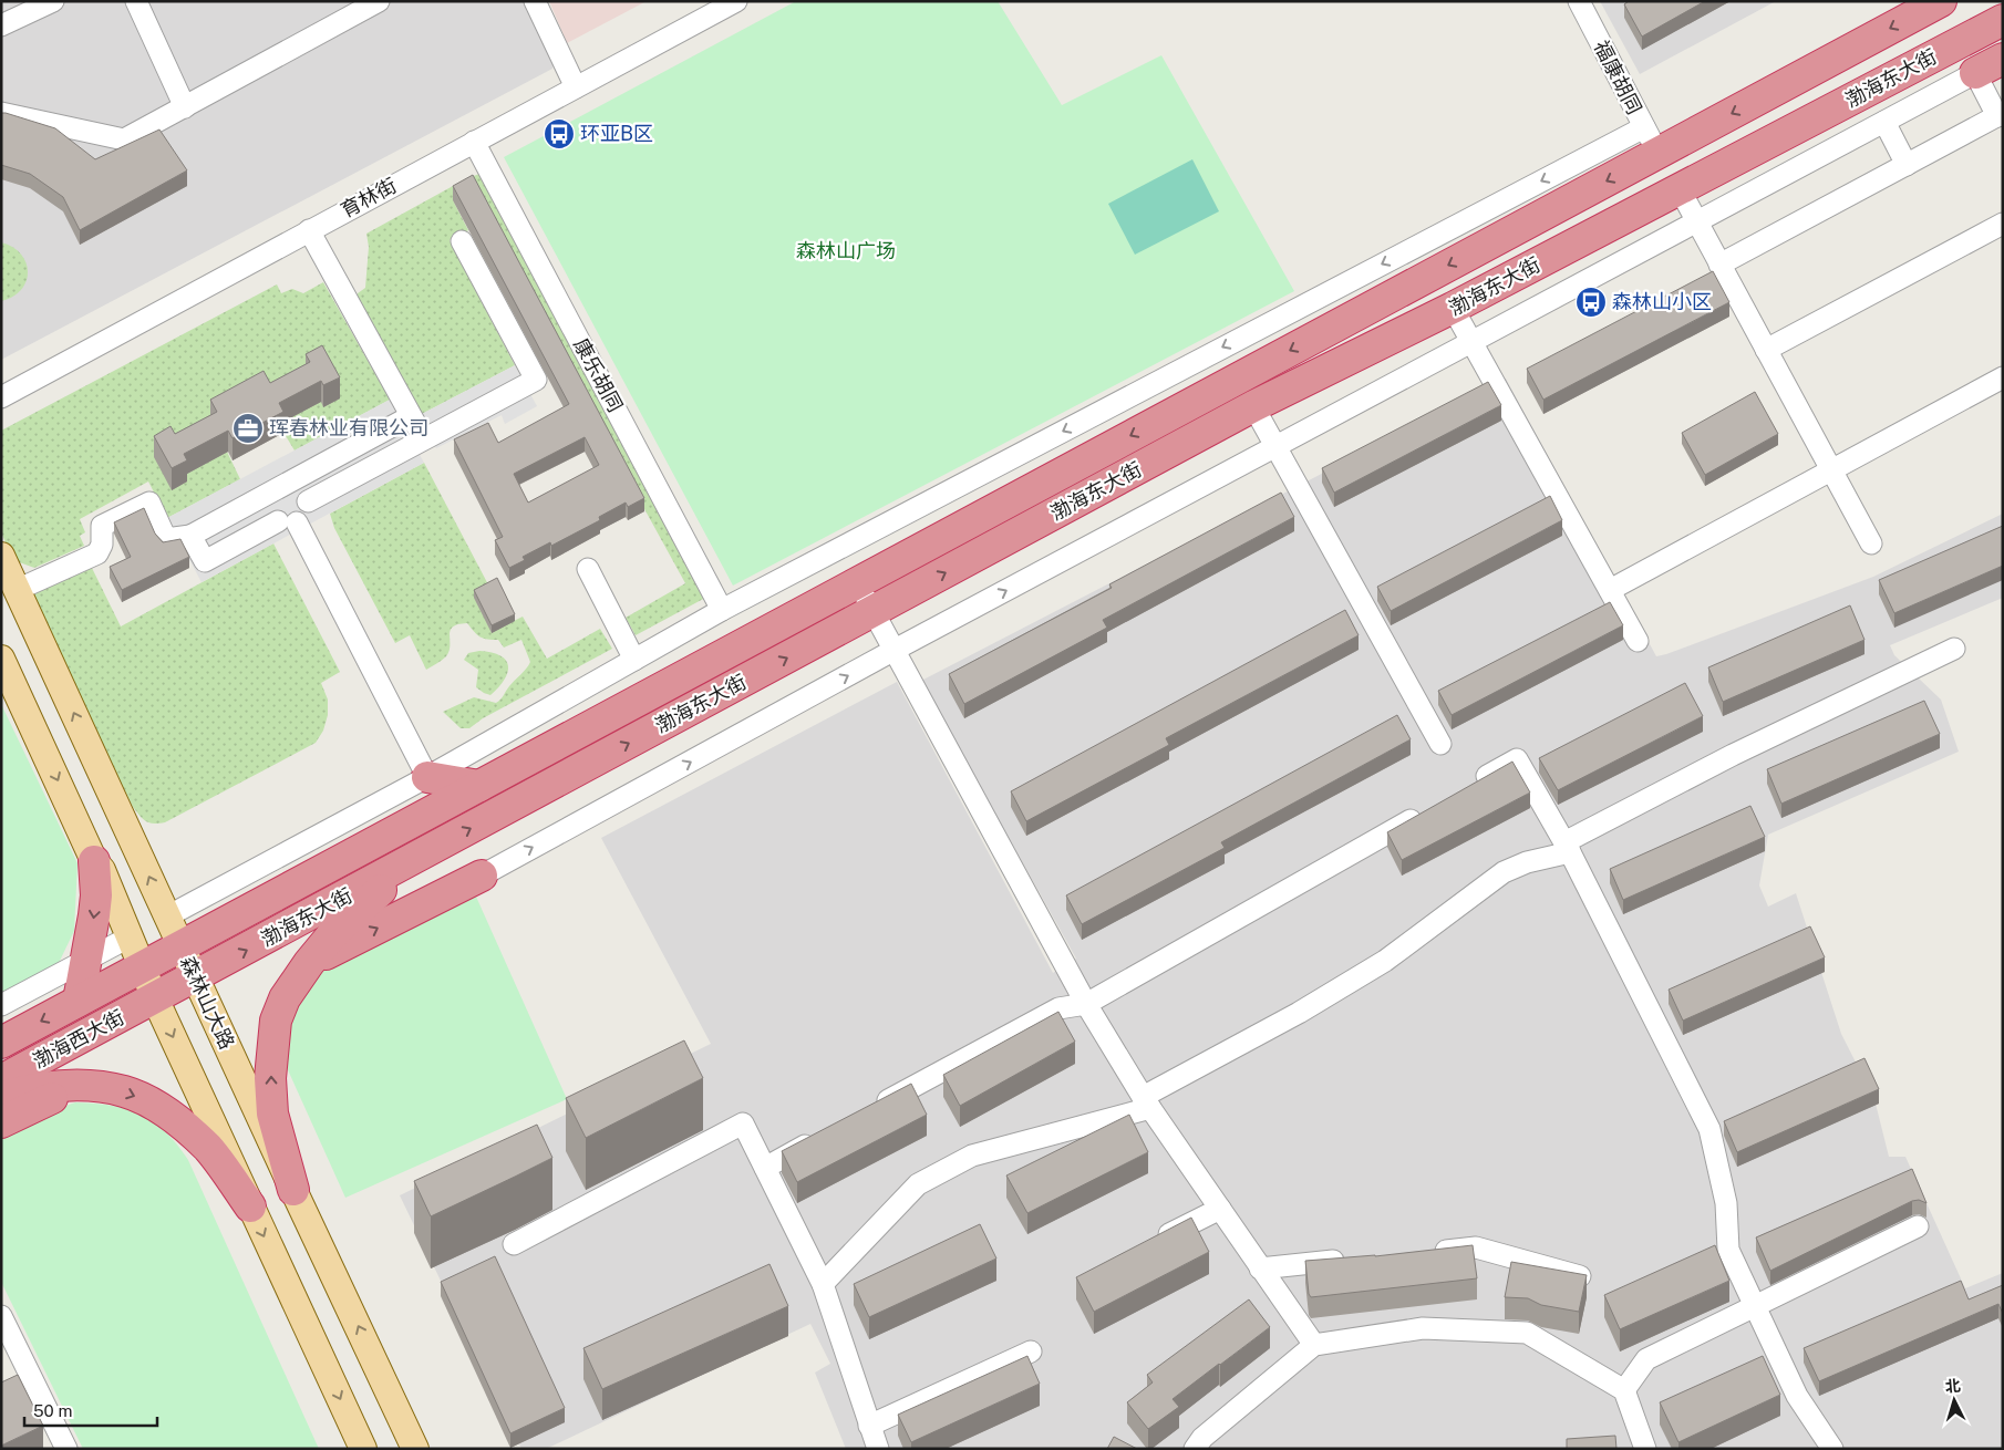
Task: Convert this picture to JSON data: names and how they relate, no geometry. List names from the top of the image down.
{
  "streets": {
    "highway": ["渤海东大街", "渤海西大街"],
    "main road": ["森林山大路"],
    "street": ["福康胡同", "育林街", "康乐胡同"]
  },
  "crossings": [
    ["福康胡同", "渤海东大街"],
    ["渤海东大街", "森林山大路"],
    ["渤海东大街", "渤海西大街"],
    ["育林街", "康乐胡同"]
  ],
  "parks": ["森林山广场"],
  "places": {
    "bus stop": ["环亚B区", "森林山小区"],
    "office": ["珲春林业有限公司"]
  },
  "scale_bar": "50 m",
  "north": "top"
}
